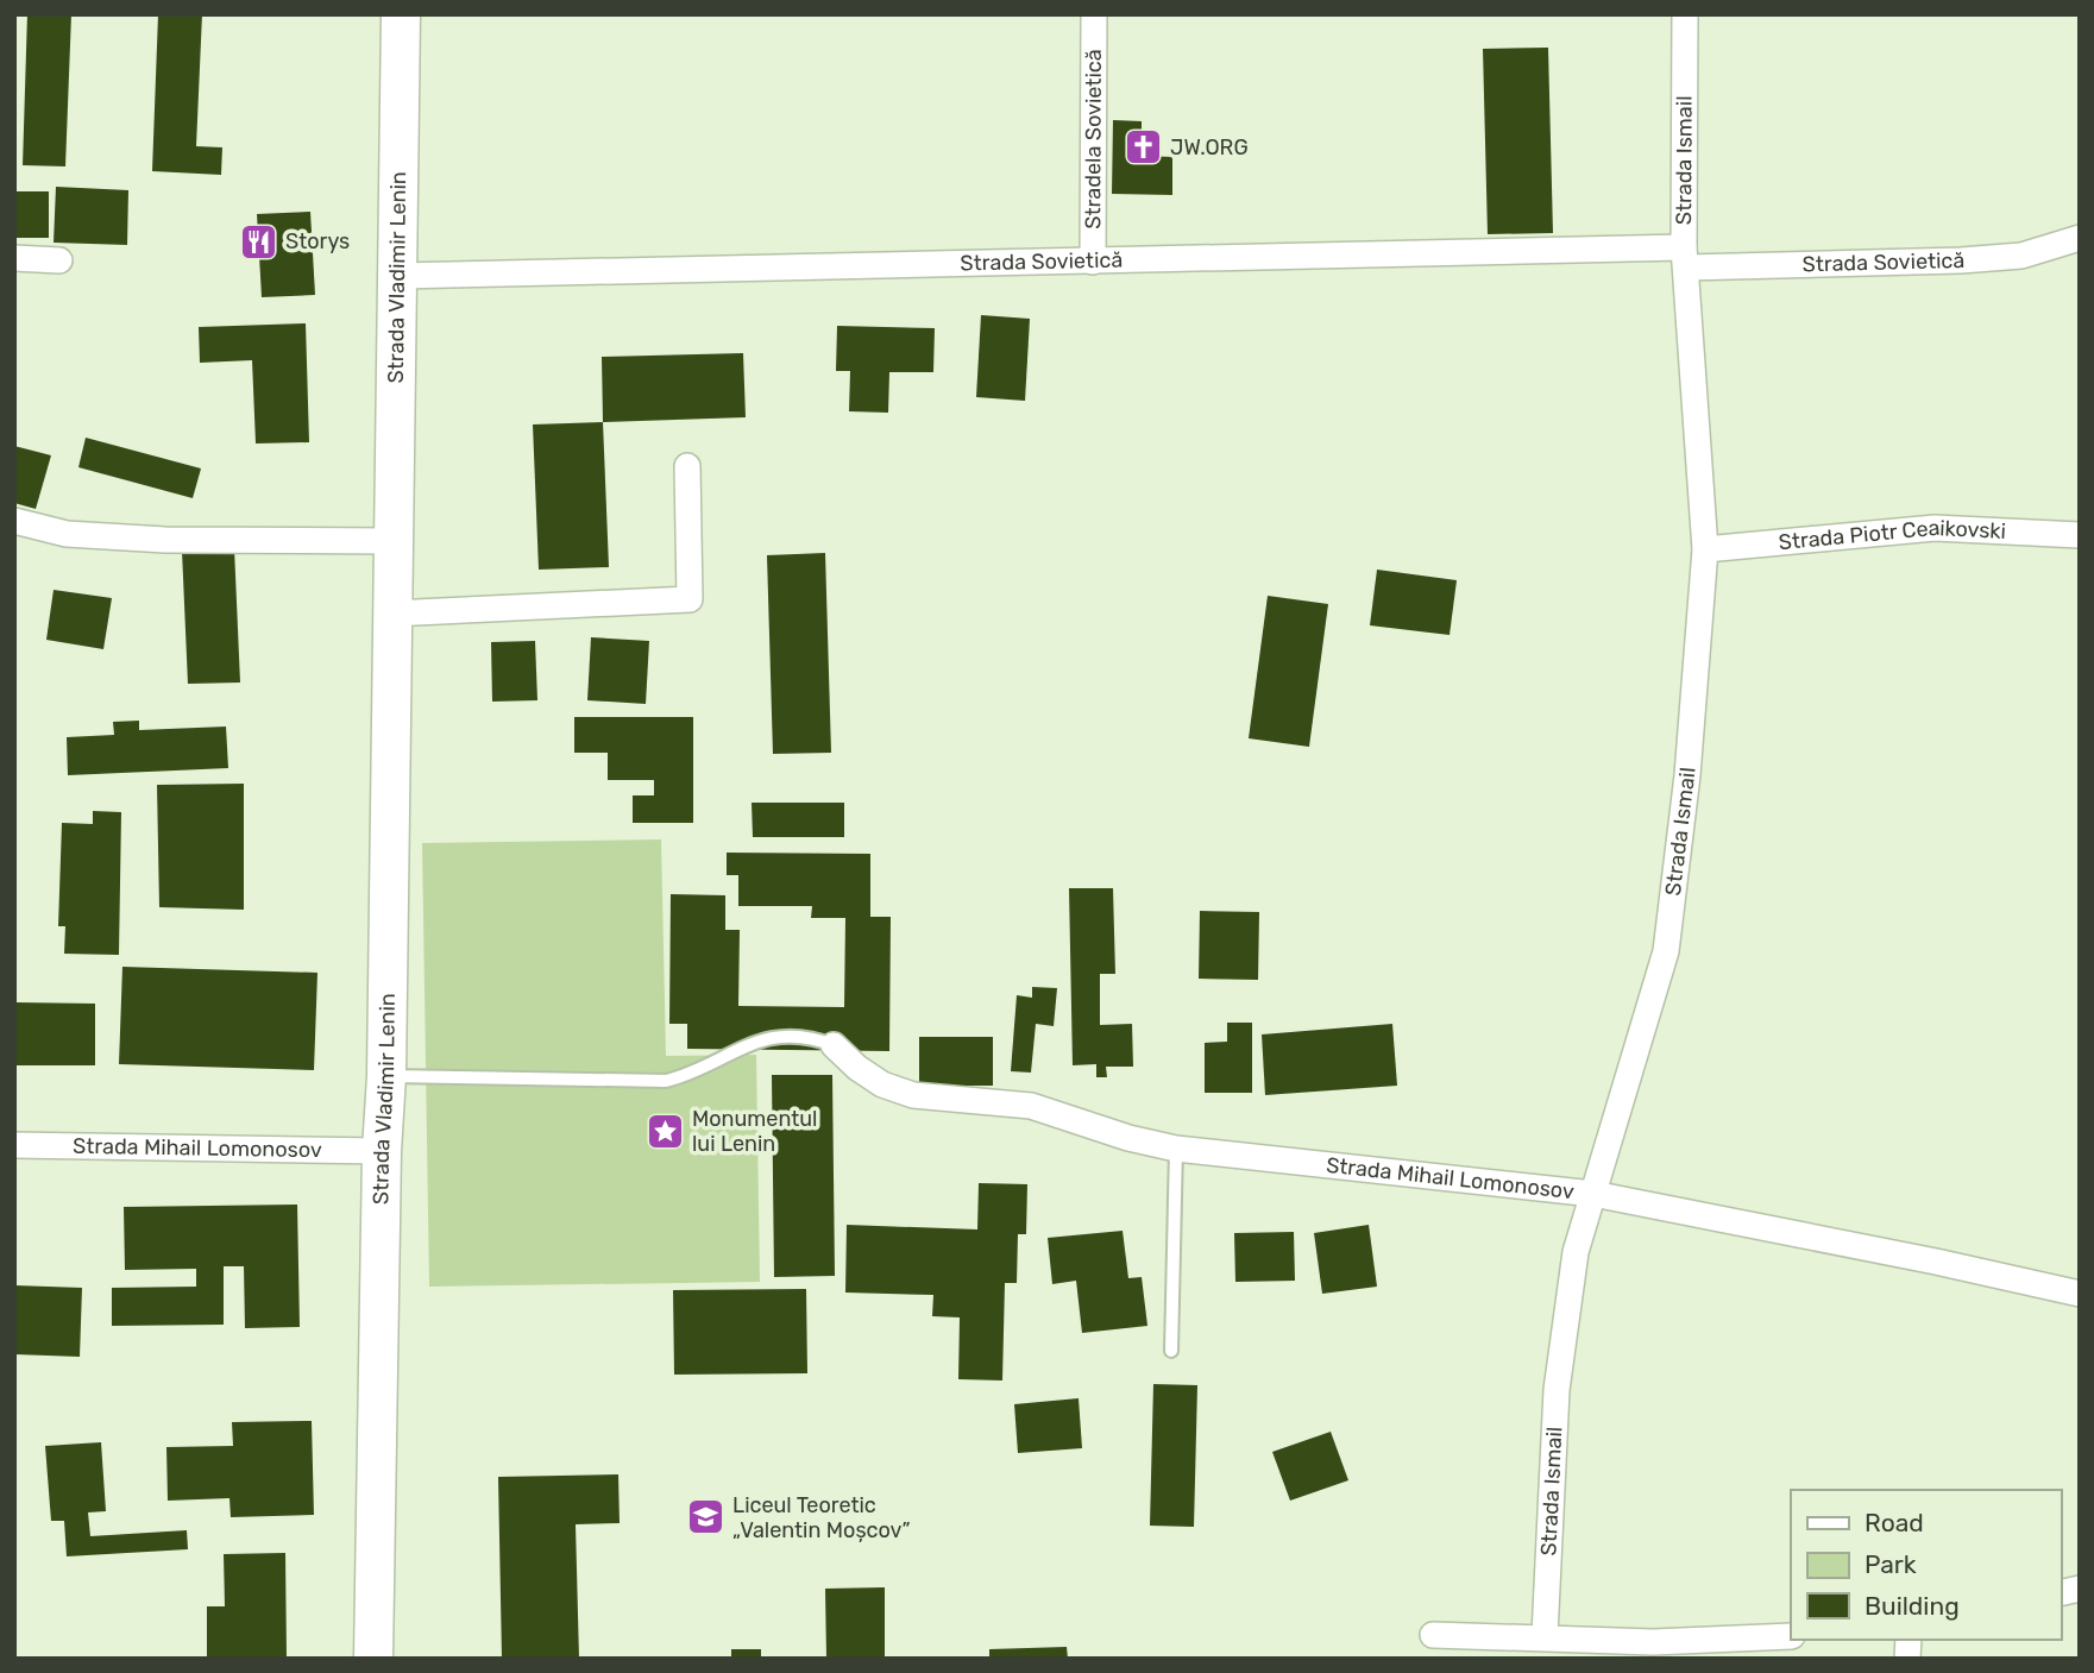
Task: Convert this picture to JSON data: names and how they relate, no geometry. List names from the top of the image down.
{
  "streets": {
    "main road": ["Strada Vladimir Lenin"],
    "street": [
      "Stradela Sovietică",
      "Strada Ismail",
      "Strada Sovietică",
      "Strada Piotr Ceaikovski",
      "Strada Mihail Lomonosov"
    ]
  },
  "crossings": [
    ["Stradela Sovietică", "Strada Sovietică"],
    ["Strada Ismail", "Strada Sovietică"],
    ["Strada Ismail", "Strada Piotr Ceaikovski"],
    ["Strada Ismail", "Strada Mihail Lomonosov"],
    ["Strada Sovietică", "Strada Vladimir Lenin"],
    ["Strada Vladimir Lenin", "Strada Mihail Lomonosov"]
  ],
  "places": {
    "church": ["JW.ORG"],
    "restaurant": ["Storys"],
    "place": ["Monumentul lui Lenin"],
    "school or university": ["Liceul Teoretic „Valentin Moșcov”"]
  },
  "legend": ["Road", "Park", "Building"]
}
